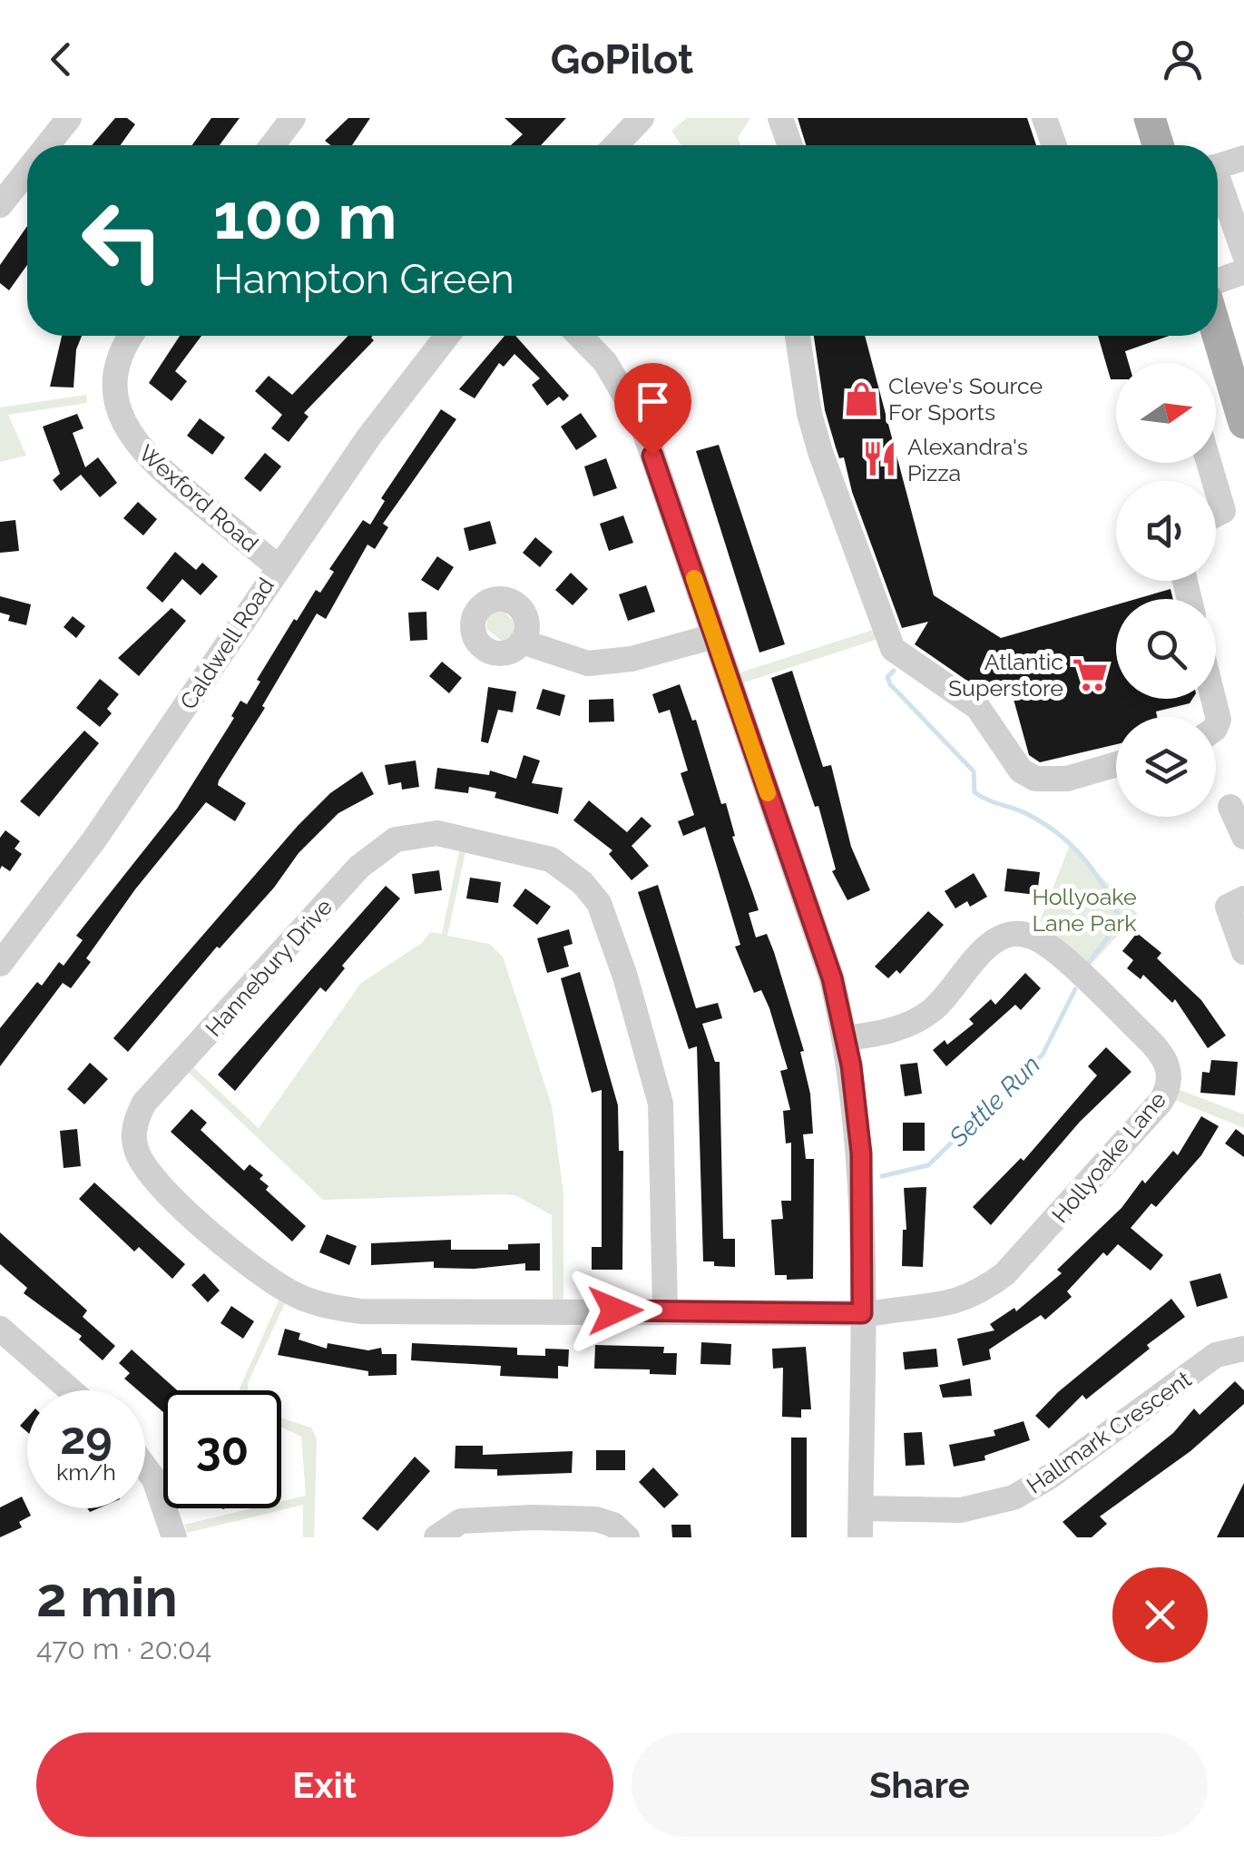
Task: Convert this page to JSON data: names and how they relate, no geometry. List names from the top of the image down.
{
  "streets": {
    "street": [
      "Wexford Road",
      "Caldwell Road",
      "Hannebury Drive",
      "Hollyoake Lane",
      "Hallmark Crescent"
    ]
  },
  "crossings": [
    ["Wexford Road", "Caldwell Road"],
    ["Hannebury Drive", "Hollyoake Lane"]
  ],
  "water": ["Settle Run"],
  "parks": ["Hollyoake Lane Park"],
  "places": {
    "shop": ["Cleve's Source For Sports"],
    "restaurant": ["Alexandra's Pizza"],
    "supermarket": ["Atlantic Superstore"]
  },
  "north": "right",
  "page": {
    "header": "GoPilot",
    "turn": ["100 m", "Hampton Green"],
    "speed": "29 km/h",
    "limit": "30",
    "heading": ["2 min", "470 m · 20:04"],
    "buttons": ["Exit", "Share"]
  }
}
